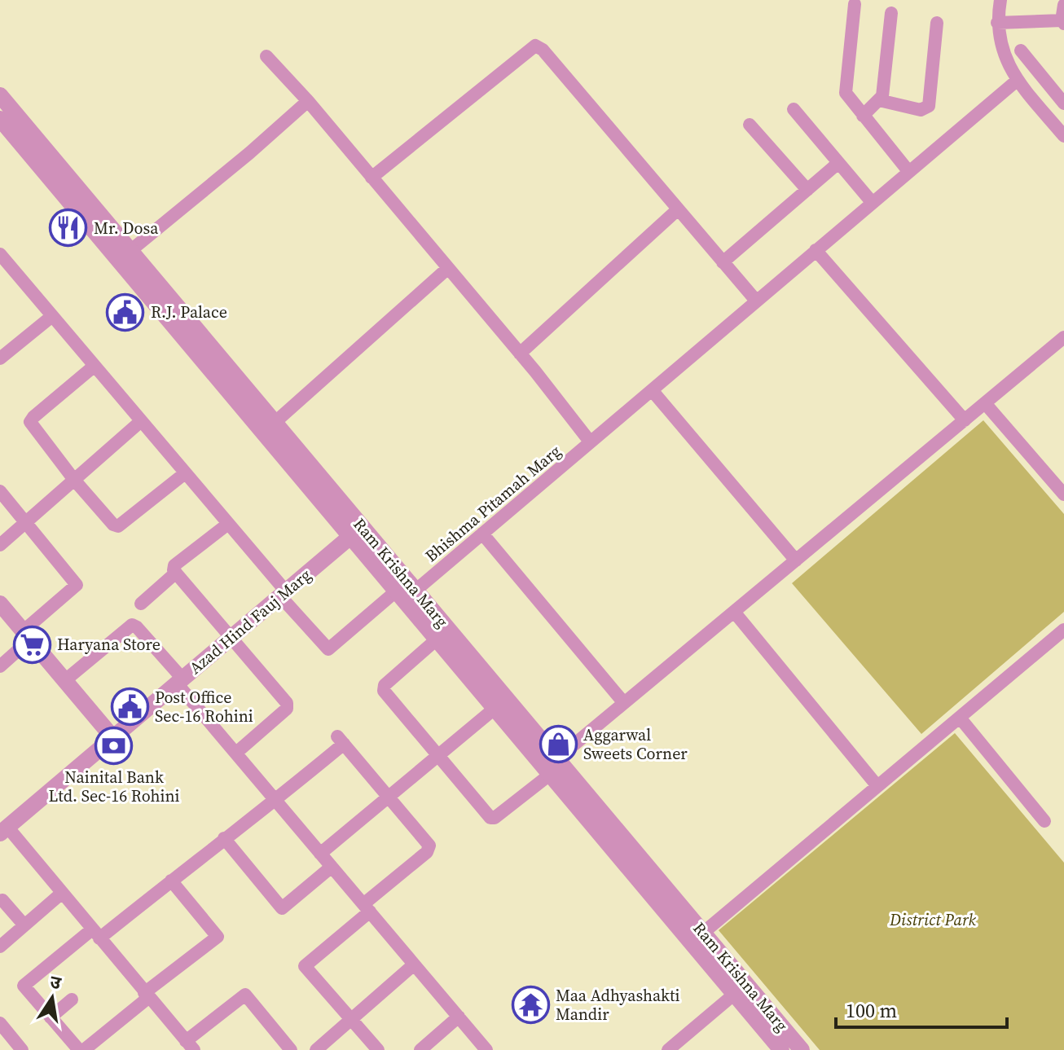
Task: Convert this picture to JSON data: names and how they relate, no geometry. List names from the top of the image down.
{
  "streets": {
    "street": ["Bhishma Pitamah Marg", "Ram Krishna Marg", "Azad Hind Fauj Marg"]
  },
  "crossings": [
    ["Bhishma Pitamah Marg", "Ram Krishna Marg"],
    ["Ram Krishna Marg", "Azad Hind Fauj Marg"]
  ],
  "parks": ["District Park"],
  "places": {
    "restaurant": ["Mr. Dosa"],
    "public building": ["R.J. Palace", "Post Office Sec-16 Rohini"],
    "supermarket": ["Haryana Store"],
    "shop": ["Aggarwal Sweets Corner"],
    "bank": ["Nainital Bank Ltd. Sec-16 Rohini"],
    "temple": ["Maa Adhyashakti Mandir"]
  },
  "scale_bar": "100 m",
  "north": "top"
}
